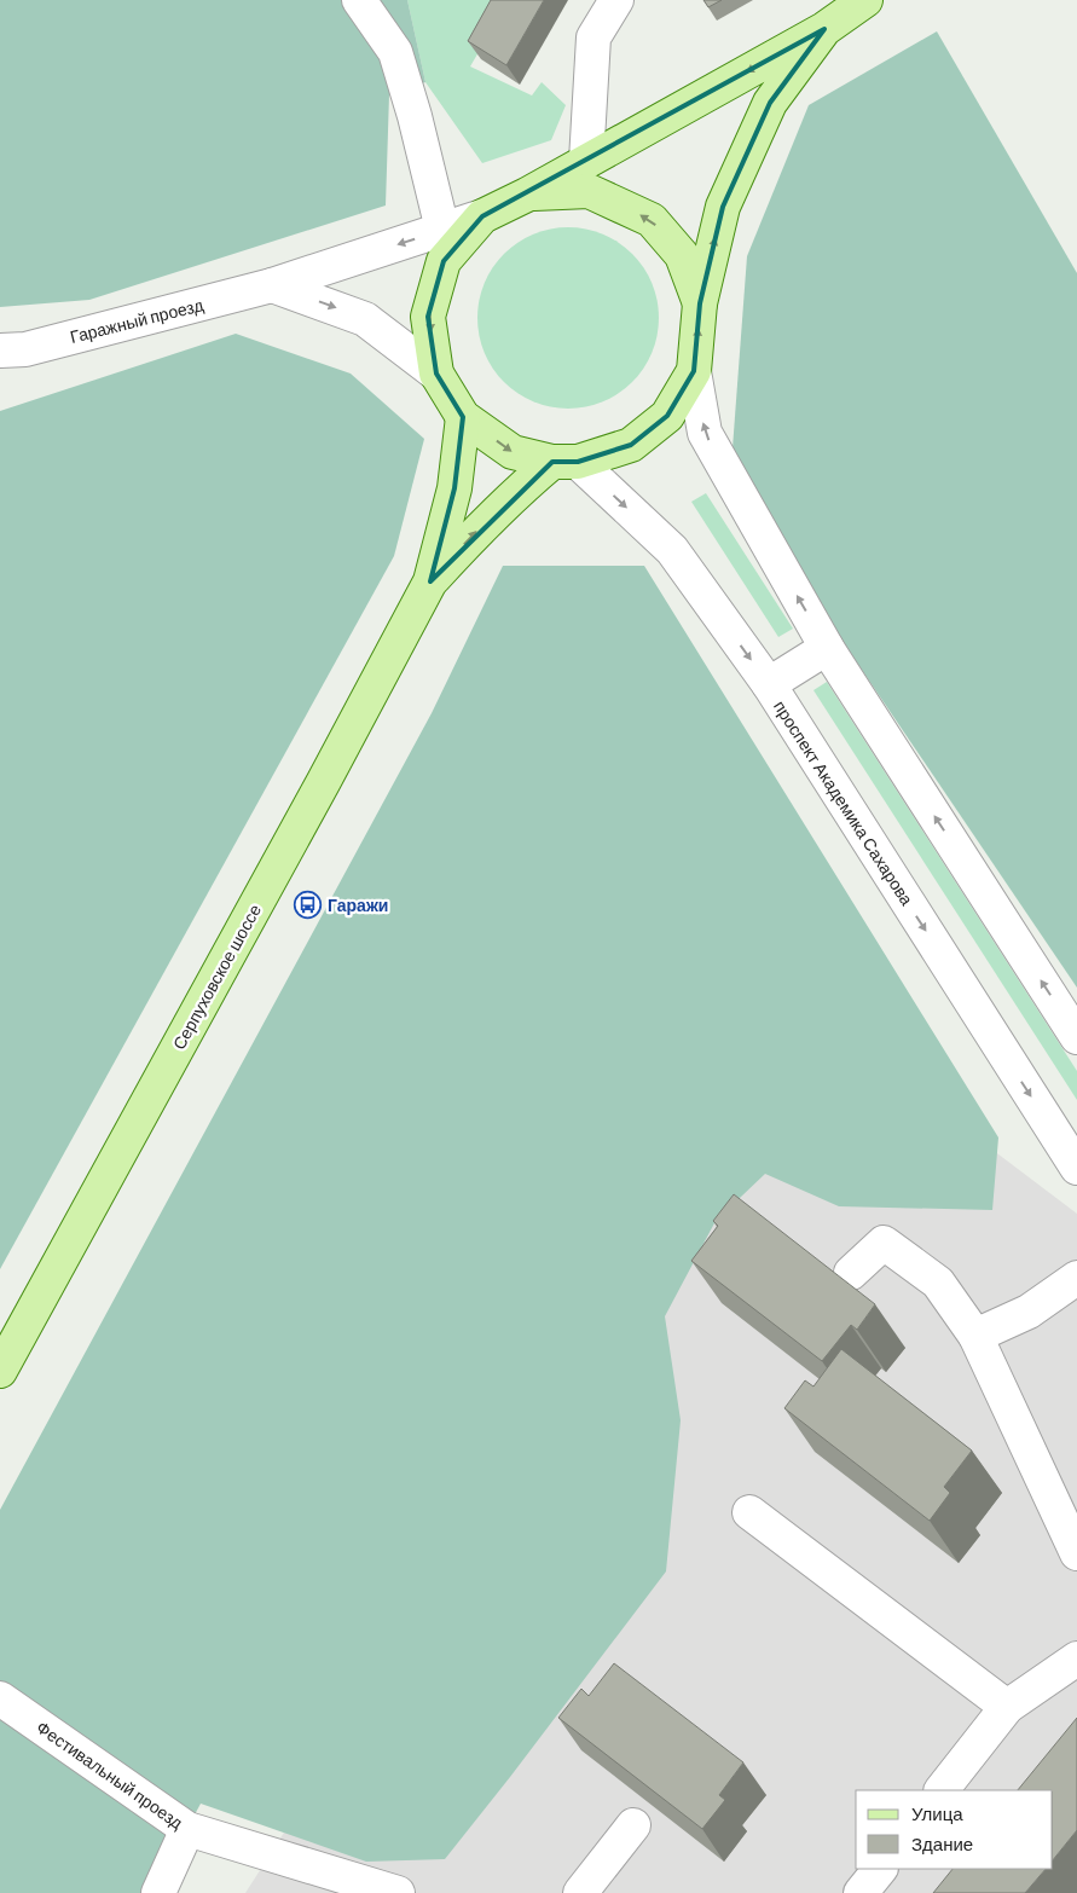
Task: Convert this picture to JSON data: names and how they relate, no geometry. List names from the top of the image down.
{
  "streets": {
    "main road": ["Серпуховское шоссе"],
    "street": ["Гаражный проезд", "проспект Академика Сахарова", "Фестивальный проезд"]
  },
  "one_way": ["Гаражный проезд"],
  "places": {
    "bus stop": ["Гаражи"]
  },
  "legend": ["Улица", "Здание"]
}
